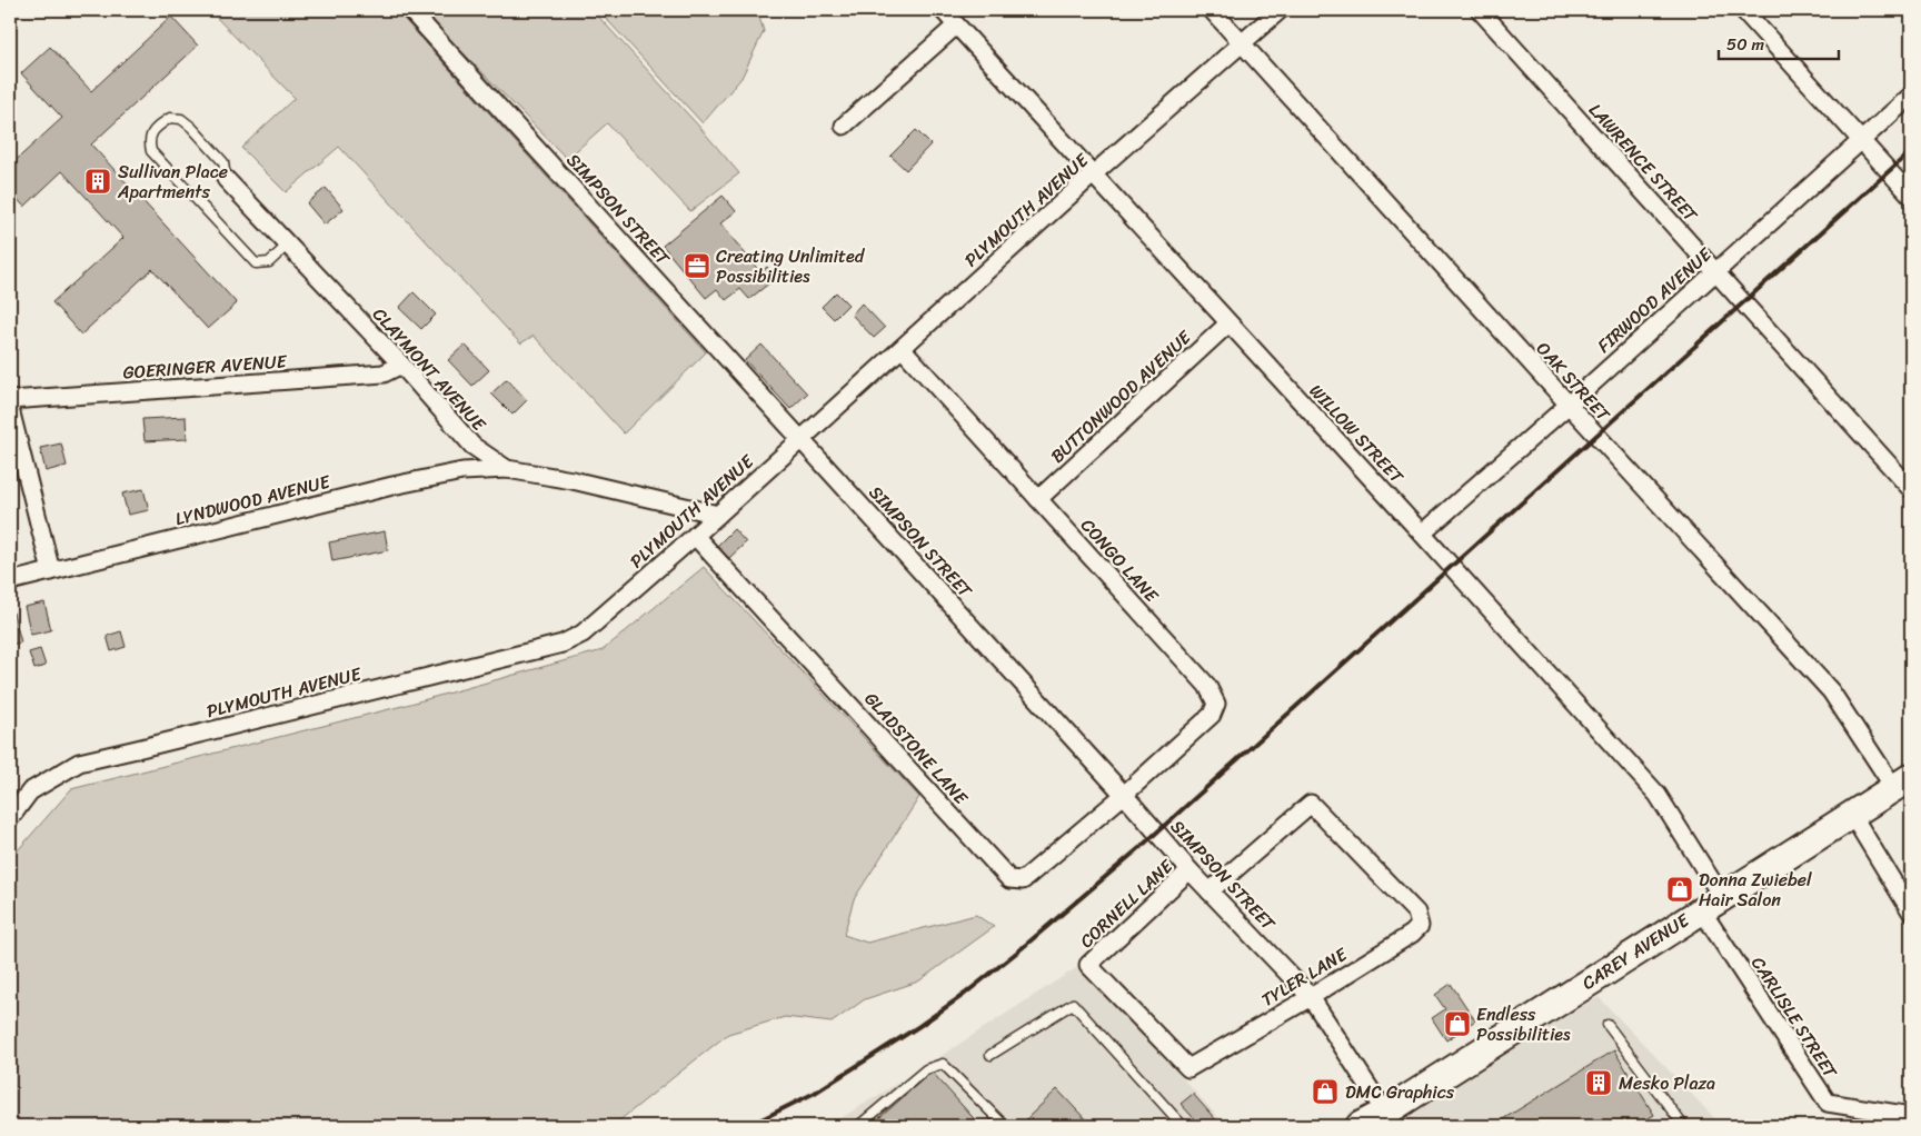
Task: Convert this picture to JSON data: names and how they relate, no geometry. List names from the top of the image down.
{
  "streets": {
    "main road": ["CAREY AVENUE"],
    "street": [
      "LAWRENCE STREET",
      "SIMPSON STREET",
      "PLYMOUTH AVENUE",
      "FIRWOOD AVENUE",
      "GOERINGER AVENUE",
      "CLAYMONT AVENUE",
      "OAK STREET",
      "BUTTONWOOD AVENUE",
      "WILLOW STREET",
      "LYNDWOOD AVENUE",
      "CONGO LANE",
      "GLADSTONE LANE",
      "CORNELL LANE",
      "TYLER LANE",
      "CARLISLE STREET"
    ]
  },
  "crossings": [
    ["LAWRENCE STREET", "FIRWOOD AVENUE"],
    ["SIMPSON STREET", "PLYMOUTH AVENUE"],
    ["SIMPSON STREET", "CONGO LANE"],
    ["SIMPSON STREET", "GLADSTONE LANE"],
    ["SIMPSON STREET", "CORNELL LANE"],
    ["SIMPSON STREET", "CAREY AVENUE"],
    ["SIMPSON STREET", "TYLER LANE"],
    ["PLYMOUTH AVENUE", "CLAYMONT AVENUE"],
    ["PLYMOUTH AVENUE", "OAK STREET"],
    ["PLYMOUTH AVENUE", "WILLOW STREET"],
    ["PLYMOUTH AVENUE", "CONGO LANE"],
    ["PLYMOUTH AVENUE", "GLADSTONE LANE"],
    ["FIRWOOD AVENUE", "OAK STREET"],
    ["FIRWOOD AVENUE", "WILLOW STREET"],
    ["GOERINGER AVENUE", "CLAYMONT AVENUE"],
    ["CLAYMONT AVENUE", "LYNDWOOD AVENUE"],
    ["OAK STREET", "CAREY AVENUE"],
    ["BUTTONWOOD AVENUE", "WILLOW STREET"],
    ["BUTTONWOOD AVENUE", "CONGO LANE"],
    ["WILLOW STREET", "CAREY AVENUE"],
    ["WILLOW STREET", "CARLISLE STREET"],
    ["CONGO LANE", "GLADSTONE LANE"],
    ["CORNELL LANE", "TYLER LANE"],
    ["CAREY AVENUE", "CARLISLE STREET"]
  ],
  "places": {
    "building": ["Sullivan Place Apartments", "Mesko Plaza"],
    "office": ["Creating Unlimited Possibilities"],
    "shop": ["Donna Zwiebel Hair Salon", "Endless Possibilities", "DMC Graphics"]
  },
  "scale_bar": "50 m"
}
